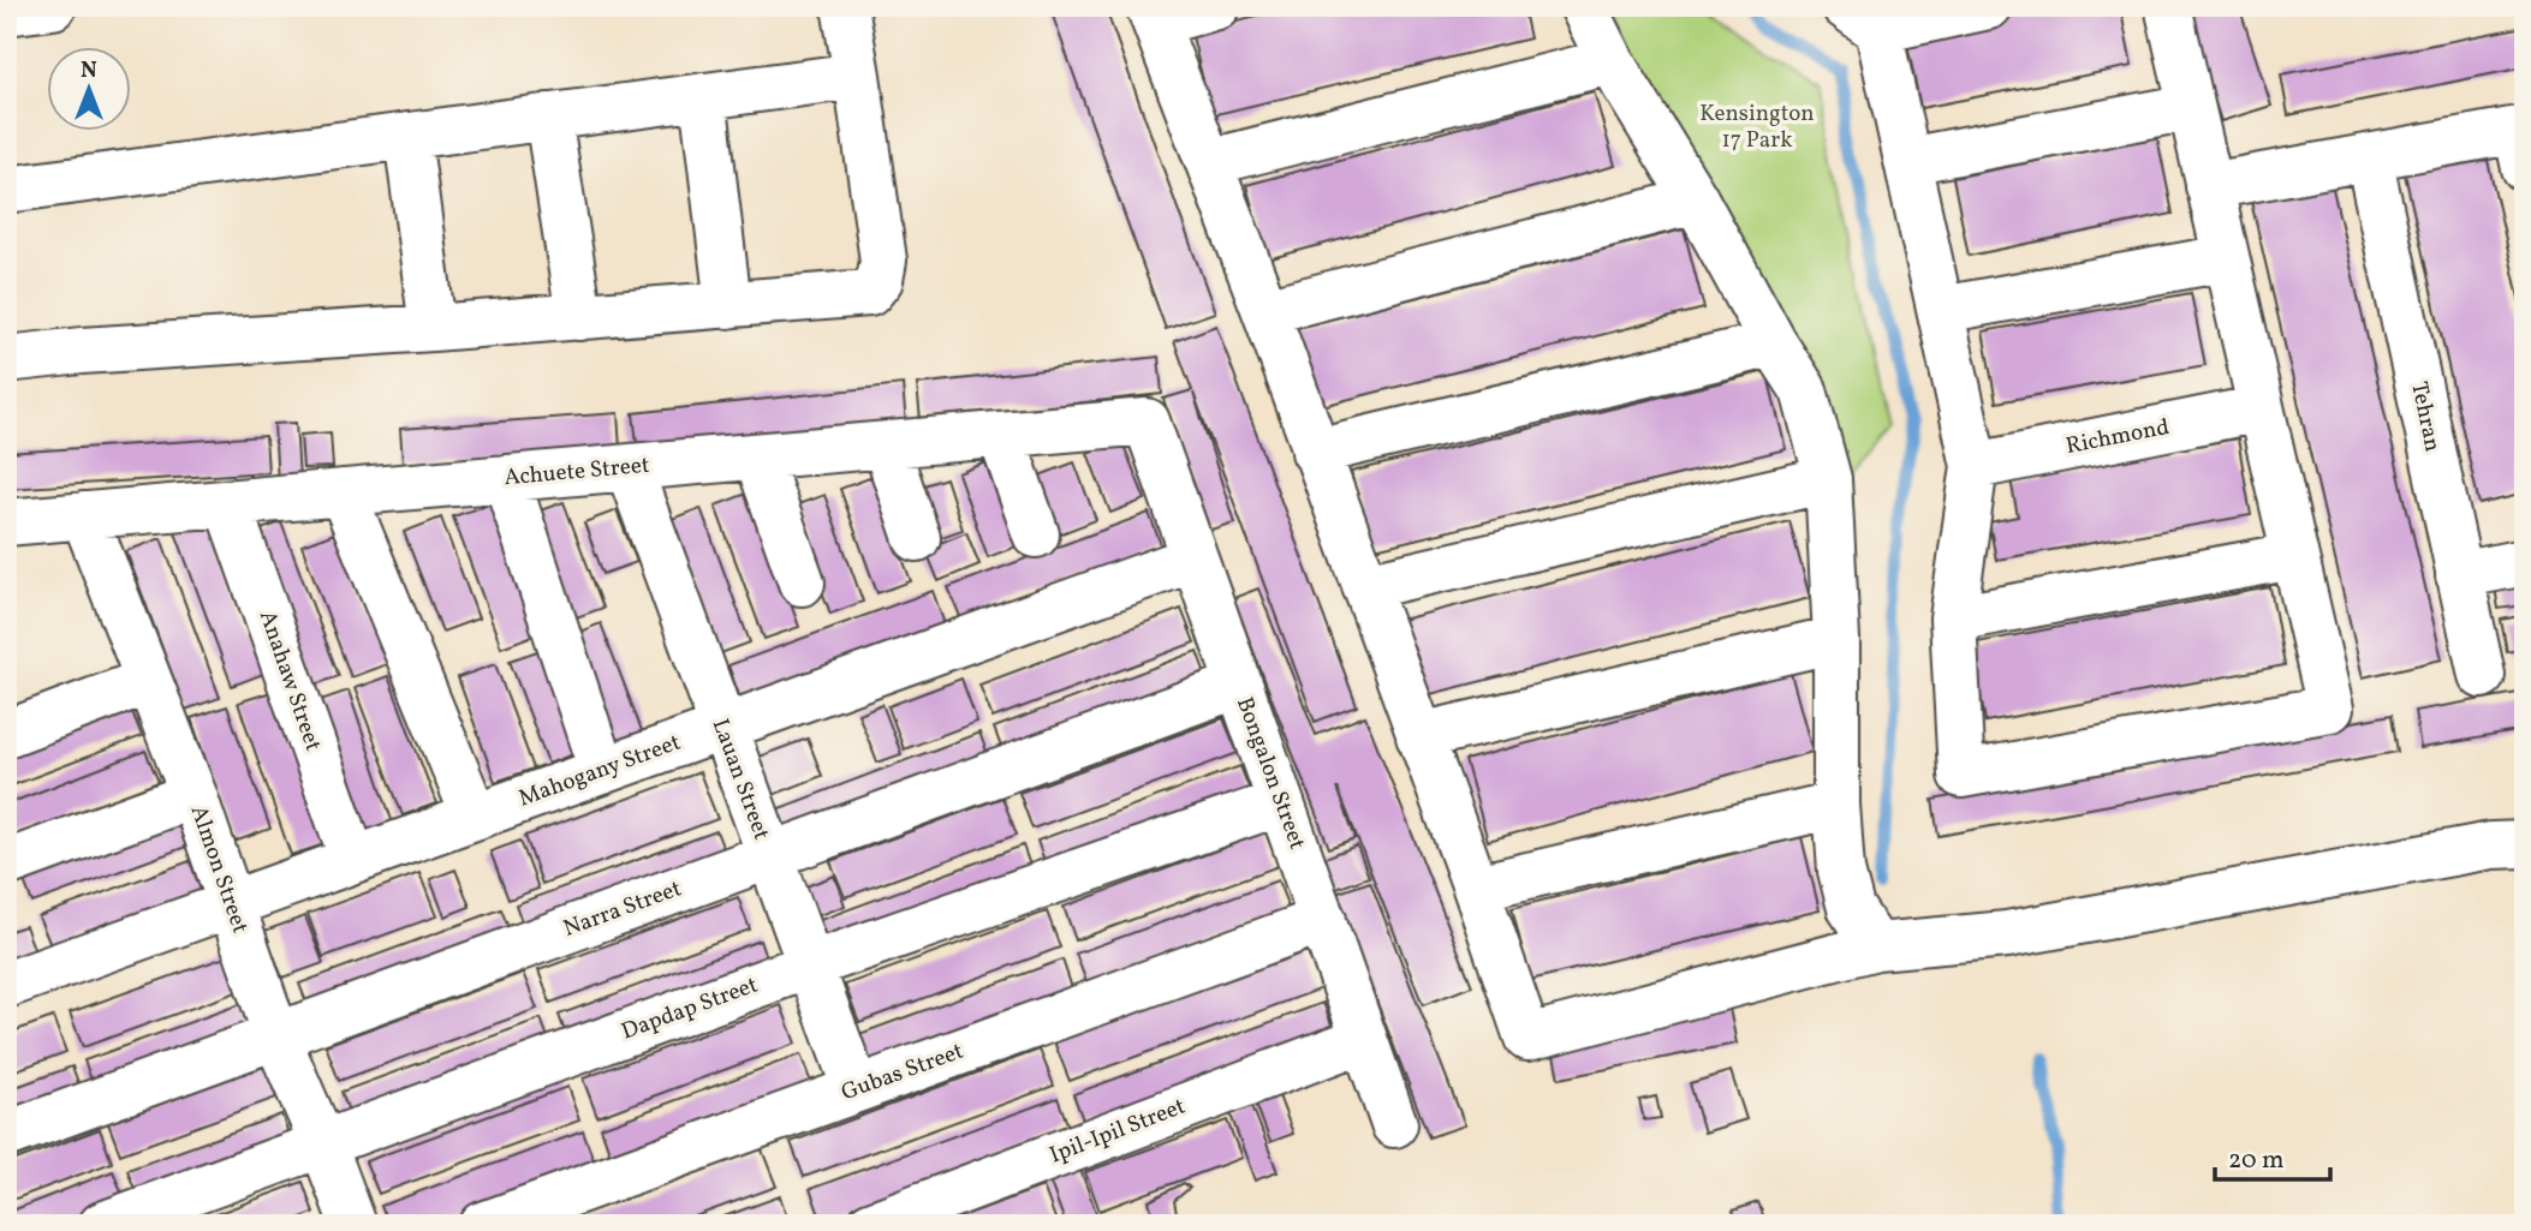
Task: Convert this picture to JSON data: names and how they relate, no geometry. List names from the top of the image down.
{
  "streets": {
    "street": [
      "Tehran",
      "Richmond",
      "Achuete Street",
      "Anahaw Street",
      "Mahogany Street",
      "Bongalon Street",
      "Lauan Street",
      "Almon Street",
      "Narra Street",
      "Dapdap Street",
      "Gubas Street",
      "Ipil-Ipil Street"
    ]
  },
  "crossings": [
    ["Achuete Street", "Anahaw Street"],
    ["Achuete Street", "Bongalon Street"],
    ["Achuete Street", "Lauan Street"],
    ["Achuete Street", "Almon Street"],
    ["Anahaw Street", "Mahogany Street"],
    ["Mahogany Street", "Bongalon Street"],
    ["Mahogany Street", "Lauan Street"],
    ["Mahogany Street", "Almon Street"],
    ["Bongalon Street", "Narra Street"],
    ["Bongalon Street", "Dapdap Street"],
    ["Bongalon Street", "Gubas Street"],
    ["Bongalon Street", "Ipil-Ipil Street"],
    ["Lauan Street", "Narra Street"],
    ["Lauan Street", "Dapdap Street"],
    ["Lauan Street", "Gubas Street"],
    ["Almon Street", "Narra Street"],
    ["Almon Street", "Dapdap Street"]
  ],
  "parks": ["Kensington 17 Park"],
  "scale_bar": "20 m",
  "north": "top"
}
